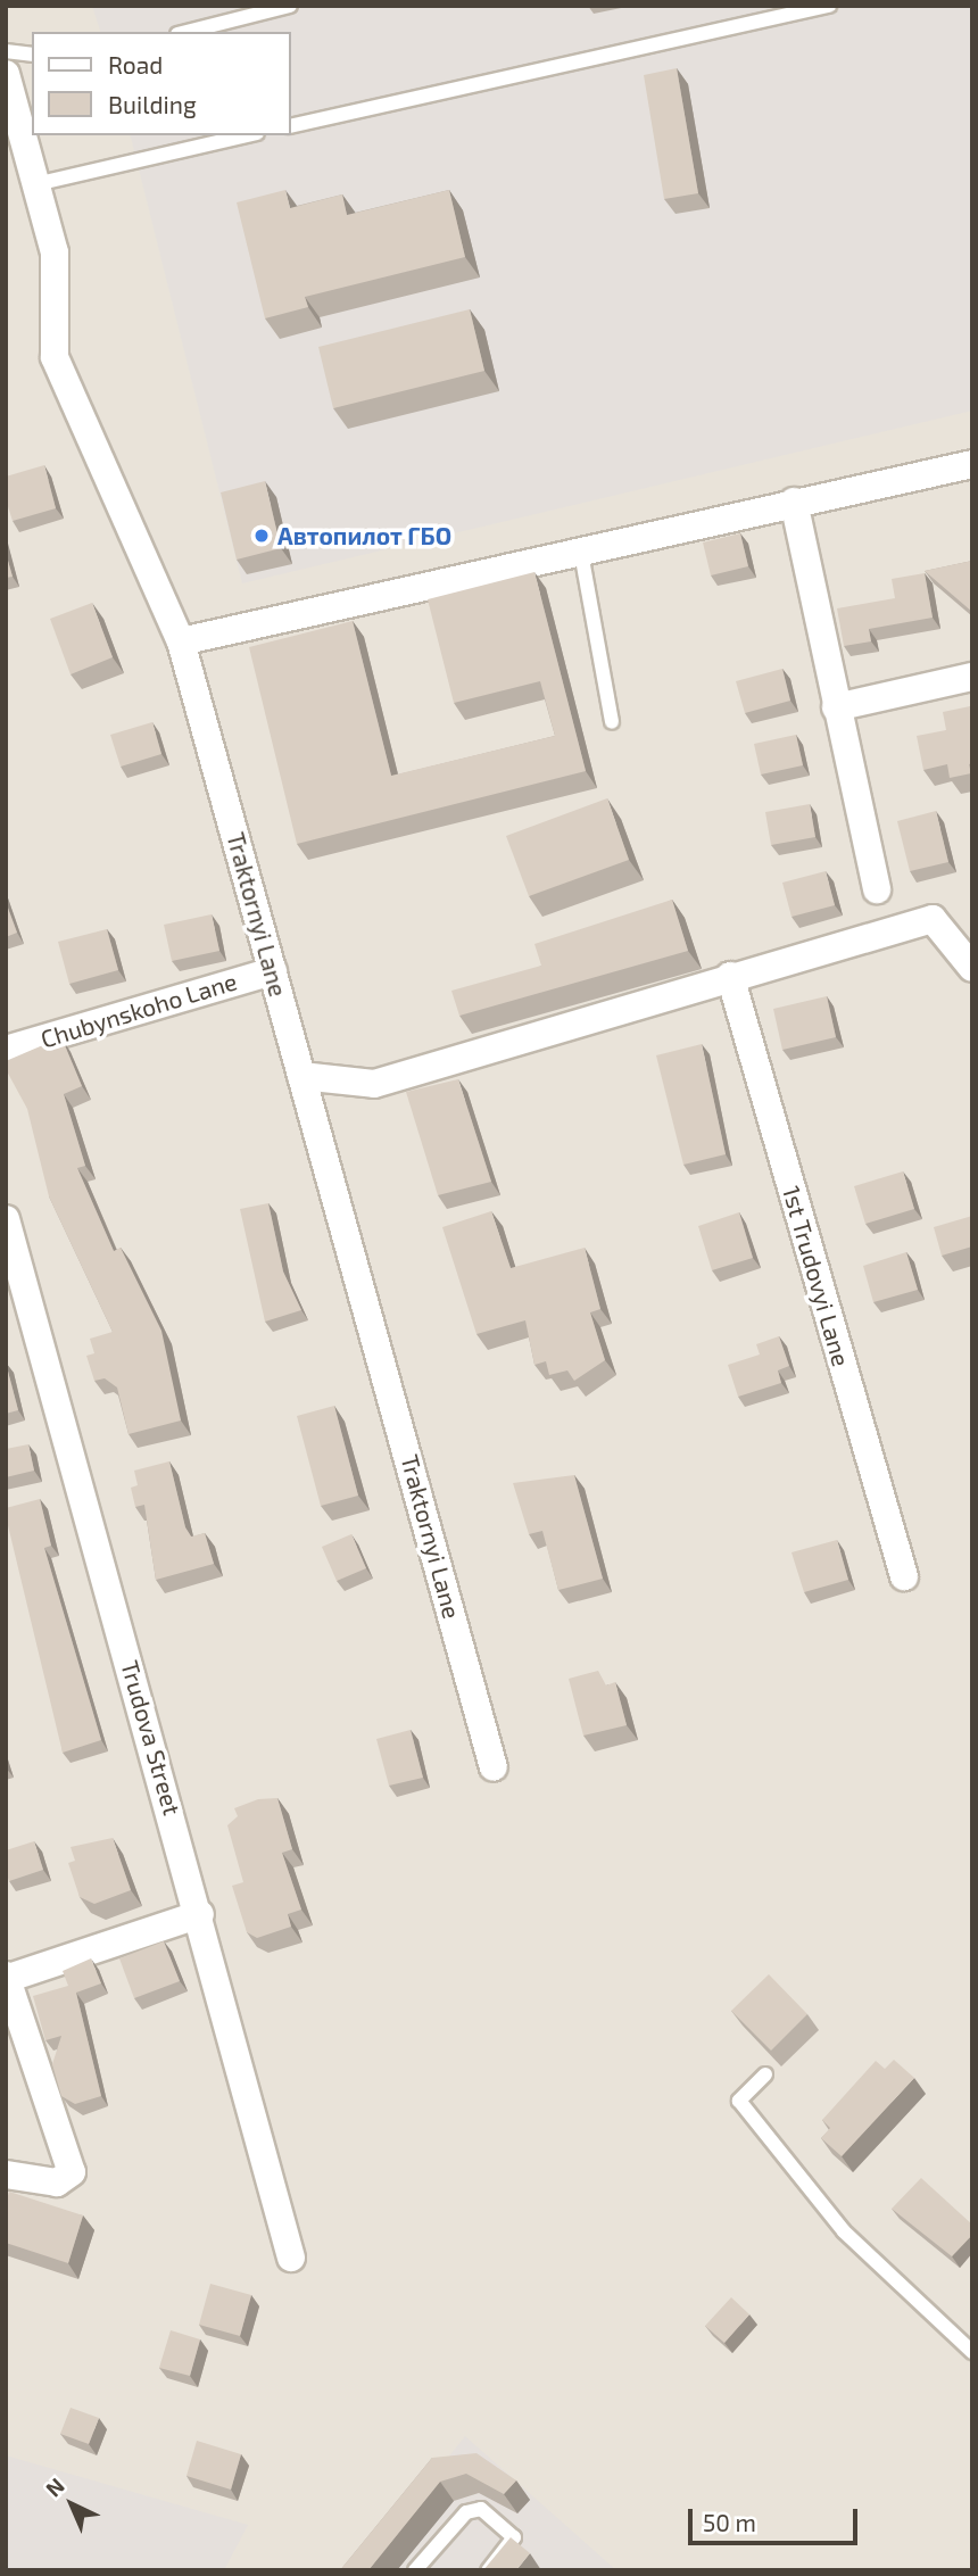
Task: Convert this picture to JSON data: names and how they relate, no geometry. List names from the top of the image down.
{
  "streets": {
    "street": [
      "Traktornyi Lane",
      "Chubynskoho Lane",
      "1st Trudovyi Lane",
      "Trudova Street"
    ]
  },
  "crossings": [
    ["Traktornyi Lane", "Chubynskoho Lane"]
  ],
  "places": ["Автопилот ГБО"],
  "legend": ["Road", "Building"],
  "scale_bar": "50 m",
  "north": "top left"
}
